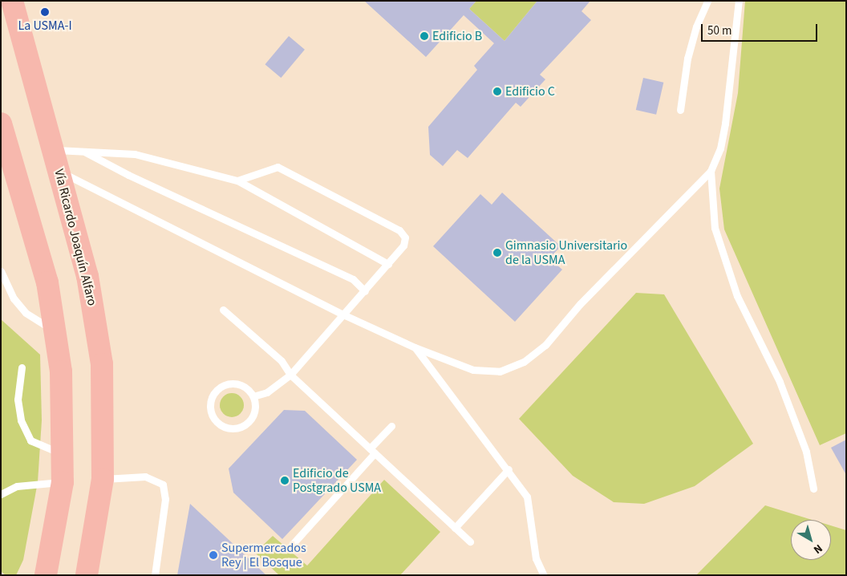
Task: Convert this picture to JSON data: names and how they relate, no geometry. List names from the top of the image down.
{
  "streets": {
    "main road": ["Vía Ricardo Joaquín Alfaro"]
  },
  "places": [
    "La USMA-I",
    "Edificio B",
    "Edificio C",
    "Gimnasio Universitario de la USMA",
    "Edificio de Postgrado USMA",
    "Supermercados Rey | El Bosque"
  ],
  "scale_bar": "50 m",
  "north": "bottom right"
}
